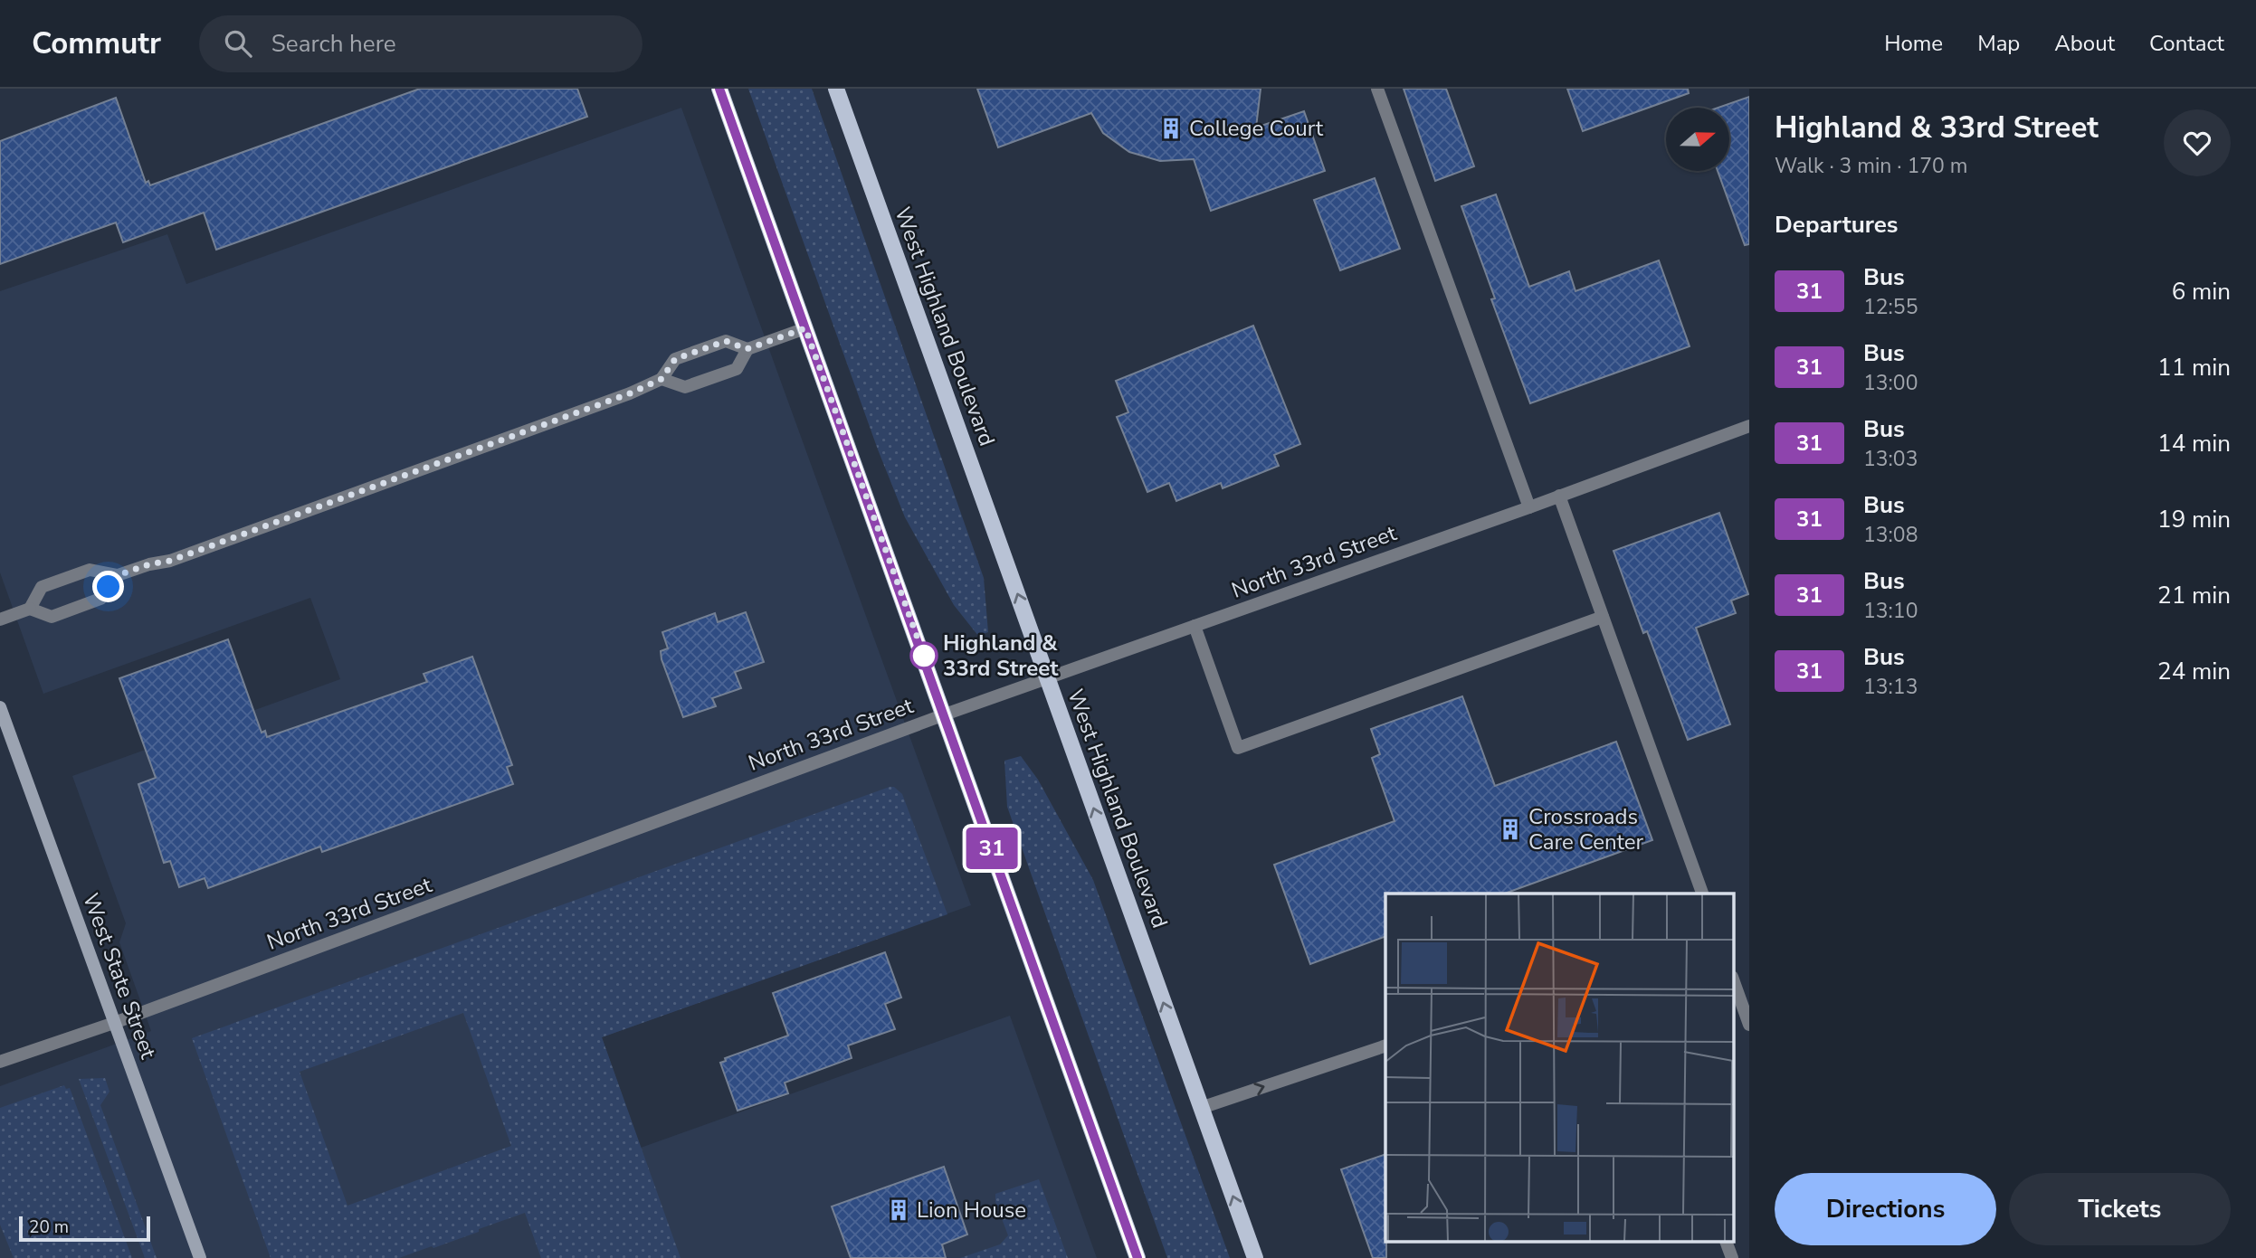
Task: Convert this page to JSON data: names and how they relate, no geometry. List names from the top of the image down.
{
  "streets": {
    "main road": ["West Highland Boulevard"],
    "street": ["North 33rd Street", "West State Street"]
  },
  "crossings": [
    ["West Highland Boulevard", "North 33rd Street"],
    ["North 33rd Street", "West State Street"]
  ],
  "places": {
    "building": ["College Court", "Crossroads Care Center", "Lion House"],
    "other": ["Highland & 33rd Street"]
  },
  "lines": ["bus line 31"],
  "scale_bar": "20 m",
  "north": "right",
  "page": {
    "header": "Commutr",
    "search": "Search here",
    "nav": [
      "Home",
      "Map",
      "About",
      "Contact"
    ],
    "on_map": "31",
    "heading": [
      ["Highland & 33rd Street", "Walk · 3 min · 170 m"],
      "Departures"
    ],
    "list": [
      {
        "mark": "31",
        "name": "Bus",
        "note": "12:55",
        "value": "6 min"
      },
      {
        "mark": "31",
        "name": "Bus",
        "note": "13:00",
        "value": "11 min"
      },
      {
        "mark": "31",
        "name": "Bus",
        "note": "13:03",
        "value": "14 min"
      },
      {
        "mark": "31",
        "name": "Bus",
        "note": "13:08",
        "value": "19 min"
      },
      {
        "mark": "31",
        "name": "Bus",
        "note": "13:10",
        "value": "21 min"
      },
      {
        "mark": "31",
        "name": "Bus",
        "note": "13:13",
        "value": "24 min"
      }
    ],
    "buttons": ["Directions", "Tickets"],
    "scale": "20 m"
  }
}
